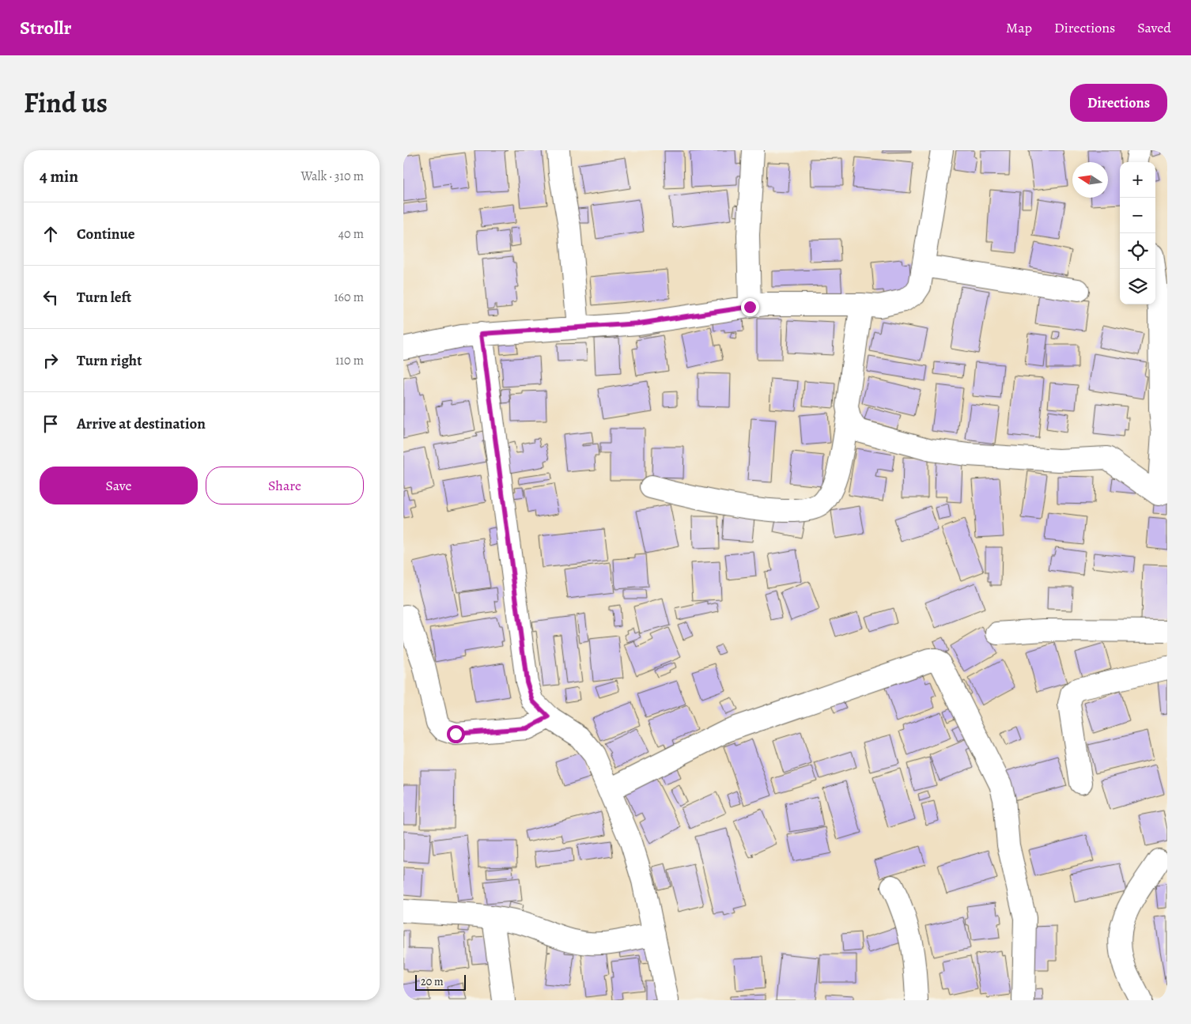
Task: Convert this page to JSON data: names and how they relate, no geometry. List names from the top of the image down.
{
  "scale_bar": "20 m",
  "north": "left",
  "page": {
    "header": "Strollr",
    "nav": ["Map", "Directions", "Saved"],
    "title": "Find us",
    "buttons": [
      "Directions",
      ["Save", "Share"]
    ],
    "heading": ["4 min", "Walk · 310 m"],
    "map_buttons": ["+", "−"],
    "list": [
      ["Continue", "40 m"],
      ["Turn left", "160 m"],
      ["Turn right", "110 m"],
      "Arrive at destination"
    ],
    "scale": "20 m"
  }
}
